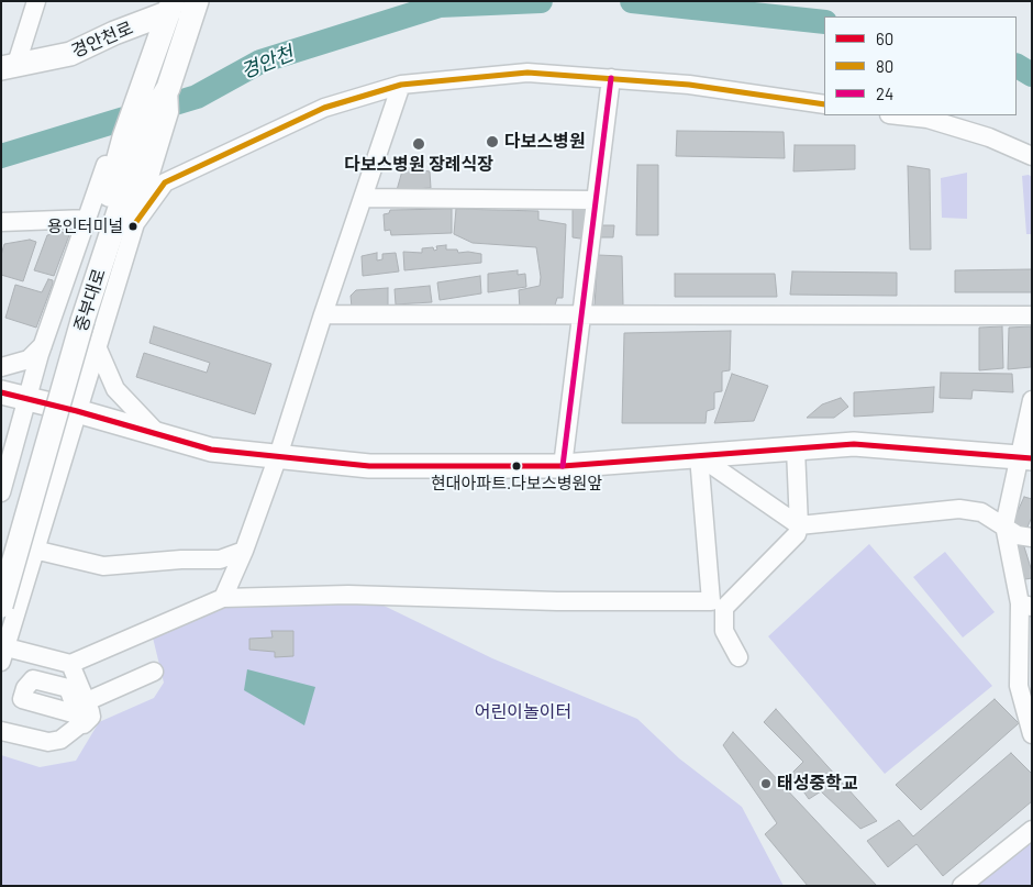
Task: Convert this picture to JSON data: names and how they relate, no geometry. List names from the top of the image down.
{
  "streets": {
    "main road": ["경안천로", "중부대로"]
  },
  "crossings": [
    ["경안천로", "중부대로"]
  ],
  "water": ["경안천"],
  "parks": ["어린이놀이터"],
  "places": [
    "다보스병원",
    "다보스병원 장례식장",
    "용인터미널",
    "현대아파트.다보스병원앞",
    "태성중학교"
  ],
  "lines": ["transit line 80", "transit line 24", "transit line 60"],
  "legend": ["60", "80", "24"]
}
